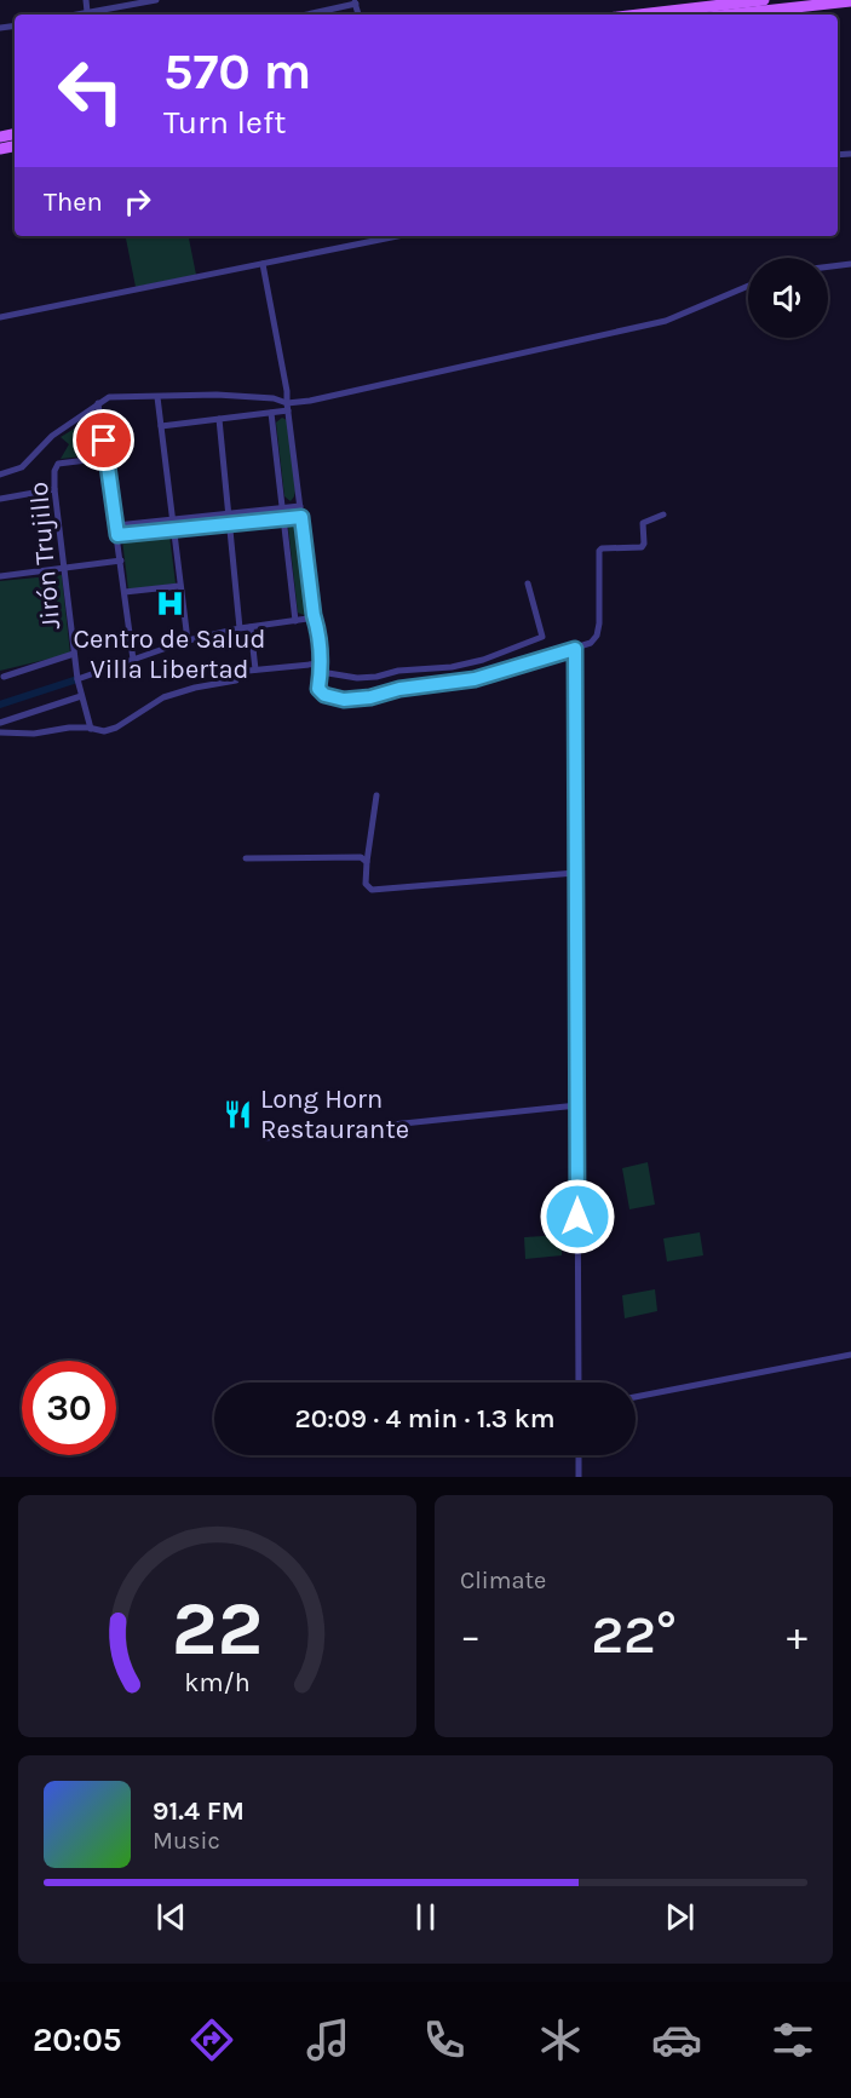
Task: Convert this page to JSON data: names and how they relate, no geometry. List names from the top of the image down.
{
  "streets": {
    "street": ["Jirón Trujillo"]
  },
  "places": {
    "hospital": ["Centro de Salud Villa Libertad"],
    "restaurant": ["Long Horn Restaurante"]
  },
  "page": {
    "turn": ["570 m", "Turn left"],
    "then": "Then",
    "limit": "30",
    "trip": "20:09 · 4 min · 1.3 km",
    "tile": "Climate",
    "heat": ["−", "22°", "+"],
    "song": ["91.4 FM", "Music"],
    "tabs": "20:05",
    "gauge": ["22", "km/h"]
  }
}
